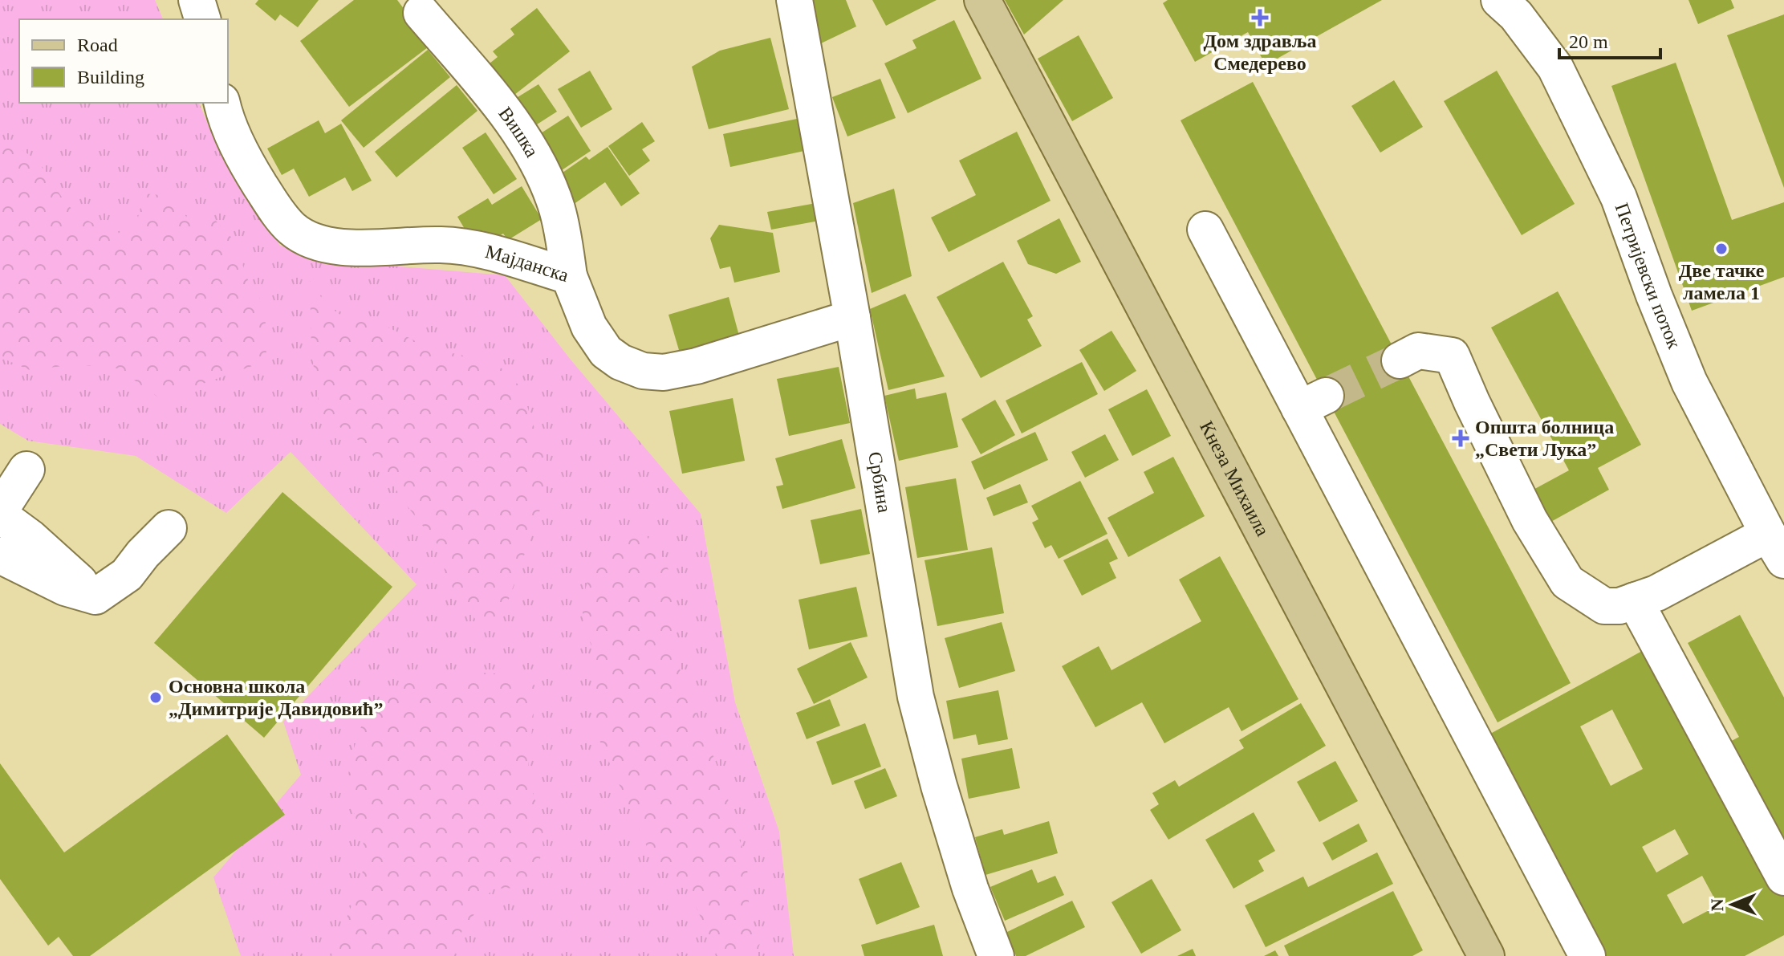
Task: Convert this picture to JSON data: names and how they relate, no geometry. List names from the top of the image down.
{
  "streets": {
    "main road": ["Кнеза Михаила"],
    "street": [
      "Вишка",
      "Мајданска",
      "Петријевски поток",
      "Србина"
    ]
  },
  "crossings": [
    ["Вишка", "Мајданска"],
    ["Мајданска", "Србина"]
  ],
  "places": {
    "health": ["Дом здравља Смедерево", "Општа болница „Свети Лука”"],
    "other": ["Две тачке ламела 1", "Основна школа „Димитрије Давидовић”"]
  },
  "legend": ["Road", "Building"],
  "scale_bar": "20 m",
  "north": "left"
}
